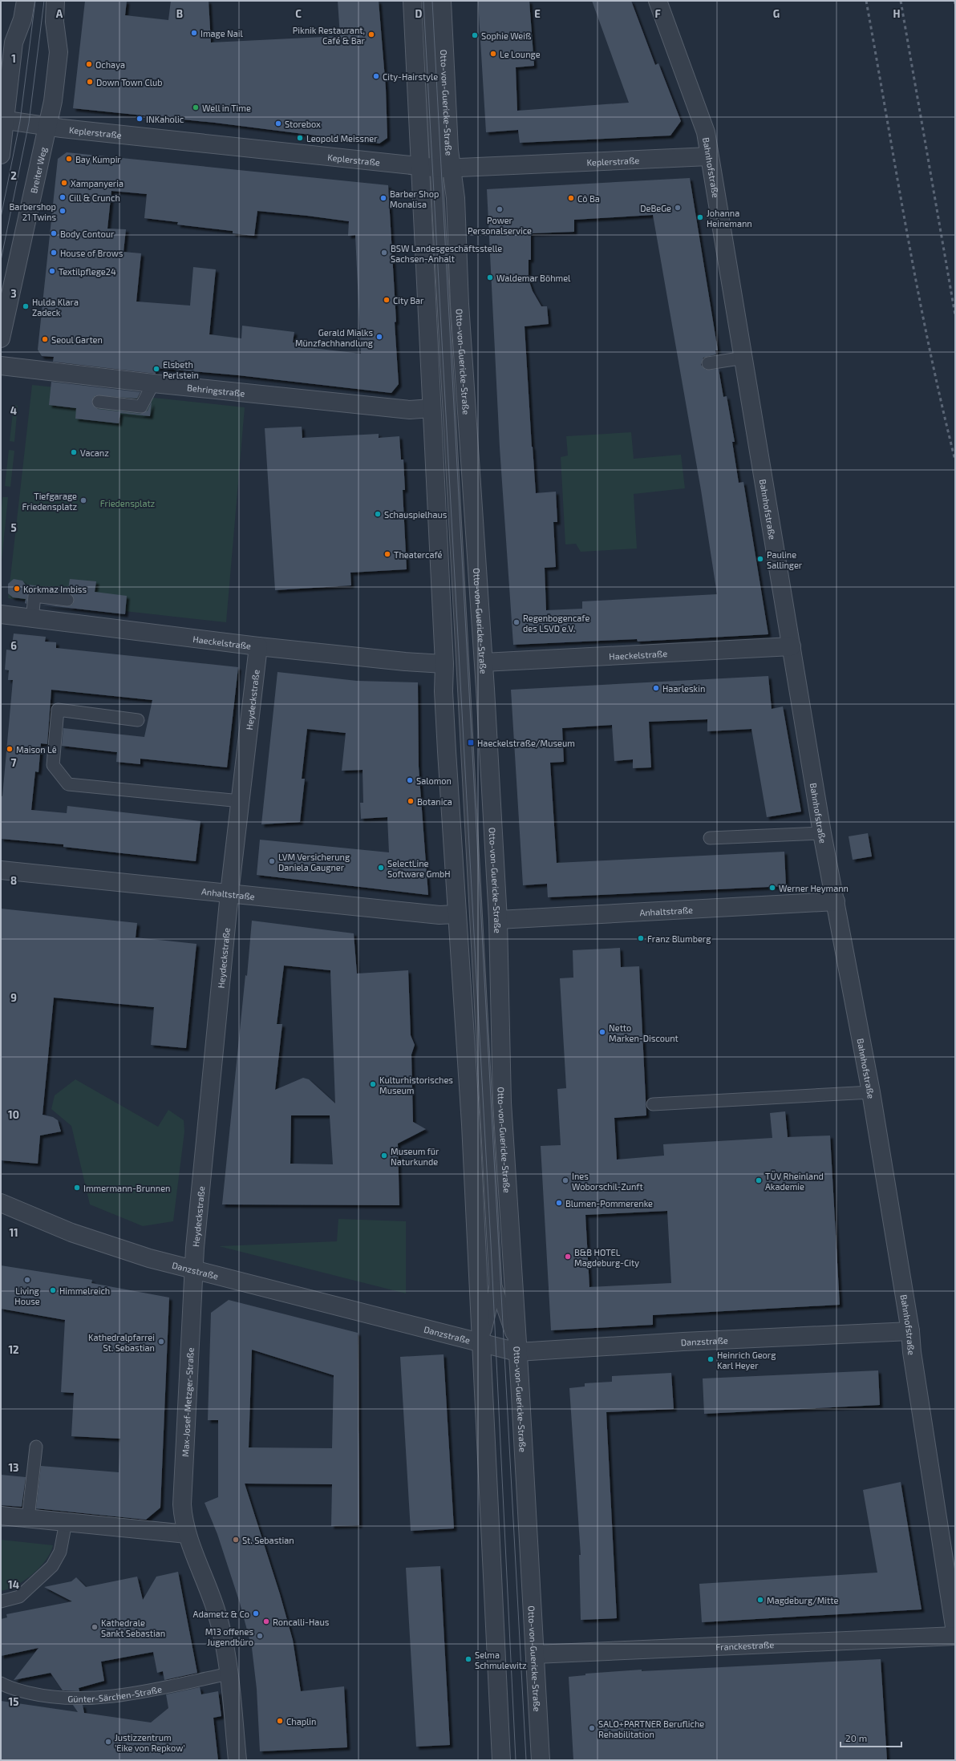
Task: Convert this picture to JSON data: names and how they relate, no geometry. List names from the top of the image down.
{
  "streets": {
    "street": [
      "Otto-von-Guericke-Straße",
      "Keplerstraße",
      "Bahnhofstraße",
      "Breiter Weg",
      "Behringstraße",
      "Haeckelstraße",
      "Heydeckstraße",
      "Anhaltstraße",
      "Danzstraße",
      "Max-Josef-Metzger-Straße",
      "Franckestraße"
    ],
    "lane": ["Günter-Särchen-Straße"]
  },
  "crossings": [
    ["Otto-von-Guericke-Straße", "Keplerstraße"],
    ["Otto-von-Guericke-Straße", "Behringstraße"],
    ["Otto-von-Guericke-Straße", "Haeckelstraße"],
    ["Otto-von-Guericke-Straße", "Anhaltstraße"],
    ["Otto-von-Guericke-Straße", "Danzstraße"],
    ["Otto-von-Guericke-Straße", "Franckestraße"],
    ["Keplerstraße", "Bahnhofstraße"],
    ["Keplerstraße", "Breiter Weg"],
    ["Bahnhofstraße", "Haeckelstraße"],
    ["Bahnhofstraße", "Anhaltstraße"],
    ["Bahnhofstraße", "Danzstraße"],
    ["Haeckelstraße", "Heydeckstraße"],
    ["Heydeckstraße", "Anhaltstraße"],
    ["Heydeckstraße", "Danzstraße"],
    ["Heydeckstraße", "Max-Josef-Metzger-Straße"],
    ["Danzstraße", "Max-Josef-Metzger-Straße"],
    ["Max-Josef-Metzger-Straße", "Günter-Särchen-Straße"]
  ],
  "parks": ["Friedensplatz"],
  "places": {
    "other": [
      "Image Nail",
      "Piknik Restaurant, Café & Bar",
      "Sophie Weiß",
      "Le Lounge",
      "Ochaya",
      "City-Hairstyle",
      "Down Town Club",
      "Well in Time",
      "INKaholic",
      "Storebox",
      "Leopold Meissner",
      "Bay Kumpir",
      "Xampanyeria",
      "Cill & Crunch",
      "Barber Shop Monalisa",
      "Cô Ba",
      "DeBeGe",
      "Power Personalservice",
      "Barbershop 21 Twins",
      "Johanna Heinemann",
      "Body Contour",
      "House of Brows",
      "BSW Landesgeschäftsstelle Sachsen-Anhalt",
      "Textilpflege24",
      "Waldemar Böhmel",
      "City Bar",
      "Hulda Klara Zadeck",
      "Gerald Mialks Münzfachhandlung",
      "Seoul Garten",
      "Elsbeth Perlstein",
      "Vacanz",
      "Tiefgarage Friedensplatz",
      "Schauspielhaus",
      "Theatercafé",
      "Pauline Sallinger",
      "Korkmaz Imbiss",
      "Regenbogencafe des LSVD e.V.",
      "Haarleskin",
      "Maison Lê",
      "Salomon",
      "Botanica",
      "LVM Versicherung Daniela Gaugner",
      "SelectLine Software GmbH",
      "Werner Heymann",
      "Franz Blumberg",
      "Netto Marken-Discount",
      "Kulturhistorisches Museum",
      "Museum für Naturkunde",
      "Ines Woborschil-Zunft",
      "TÜV Rheinland Akademie",
      "Immermann-Brunnen",
      "Blumen-Pommerenke",
      "B&B HOTEL Magdeburg-City",
      "Living House",
      "Himmelreich",
      "Kathedralpfarrei St. Sebastian",
      "Heinrich Georg Karl Heyer",
      "St. Sebastian",
      "Magdeburg/Mitte",
      "Adametz & Co",
      "Roncalli-Haus",
      "Kathedrale Sankt Sebastian",
      "M13 offenes Jugendbüro",
      "Selma Schmulewitz",
      "Chaplin",
      "SALO+PARTNER Berufliche Rehabilitation",
      "Justizzentrum 'Eike von Repkow'"
    ],
    "transit": ["Haeckelstraße/Museum"]
  },
  "scale_bar": "20 m",
  "grid": {
    "columns": [
      "A",
      "B",
      "C",
      "D",
      "E",
      "F",
      "G",
      "H"
    ],
    "rows": [
      "1",
      "2",
      "3",
      "4",
      "5",
      "6",
      "7",
      "8",
      "9",
      "10",
      "11",
      "12",
      "13",
      "14",
      "15"
    ]
  }
}
